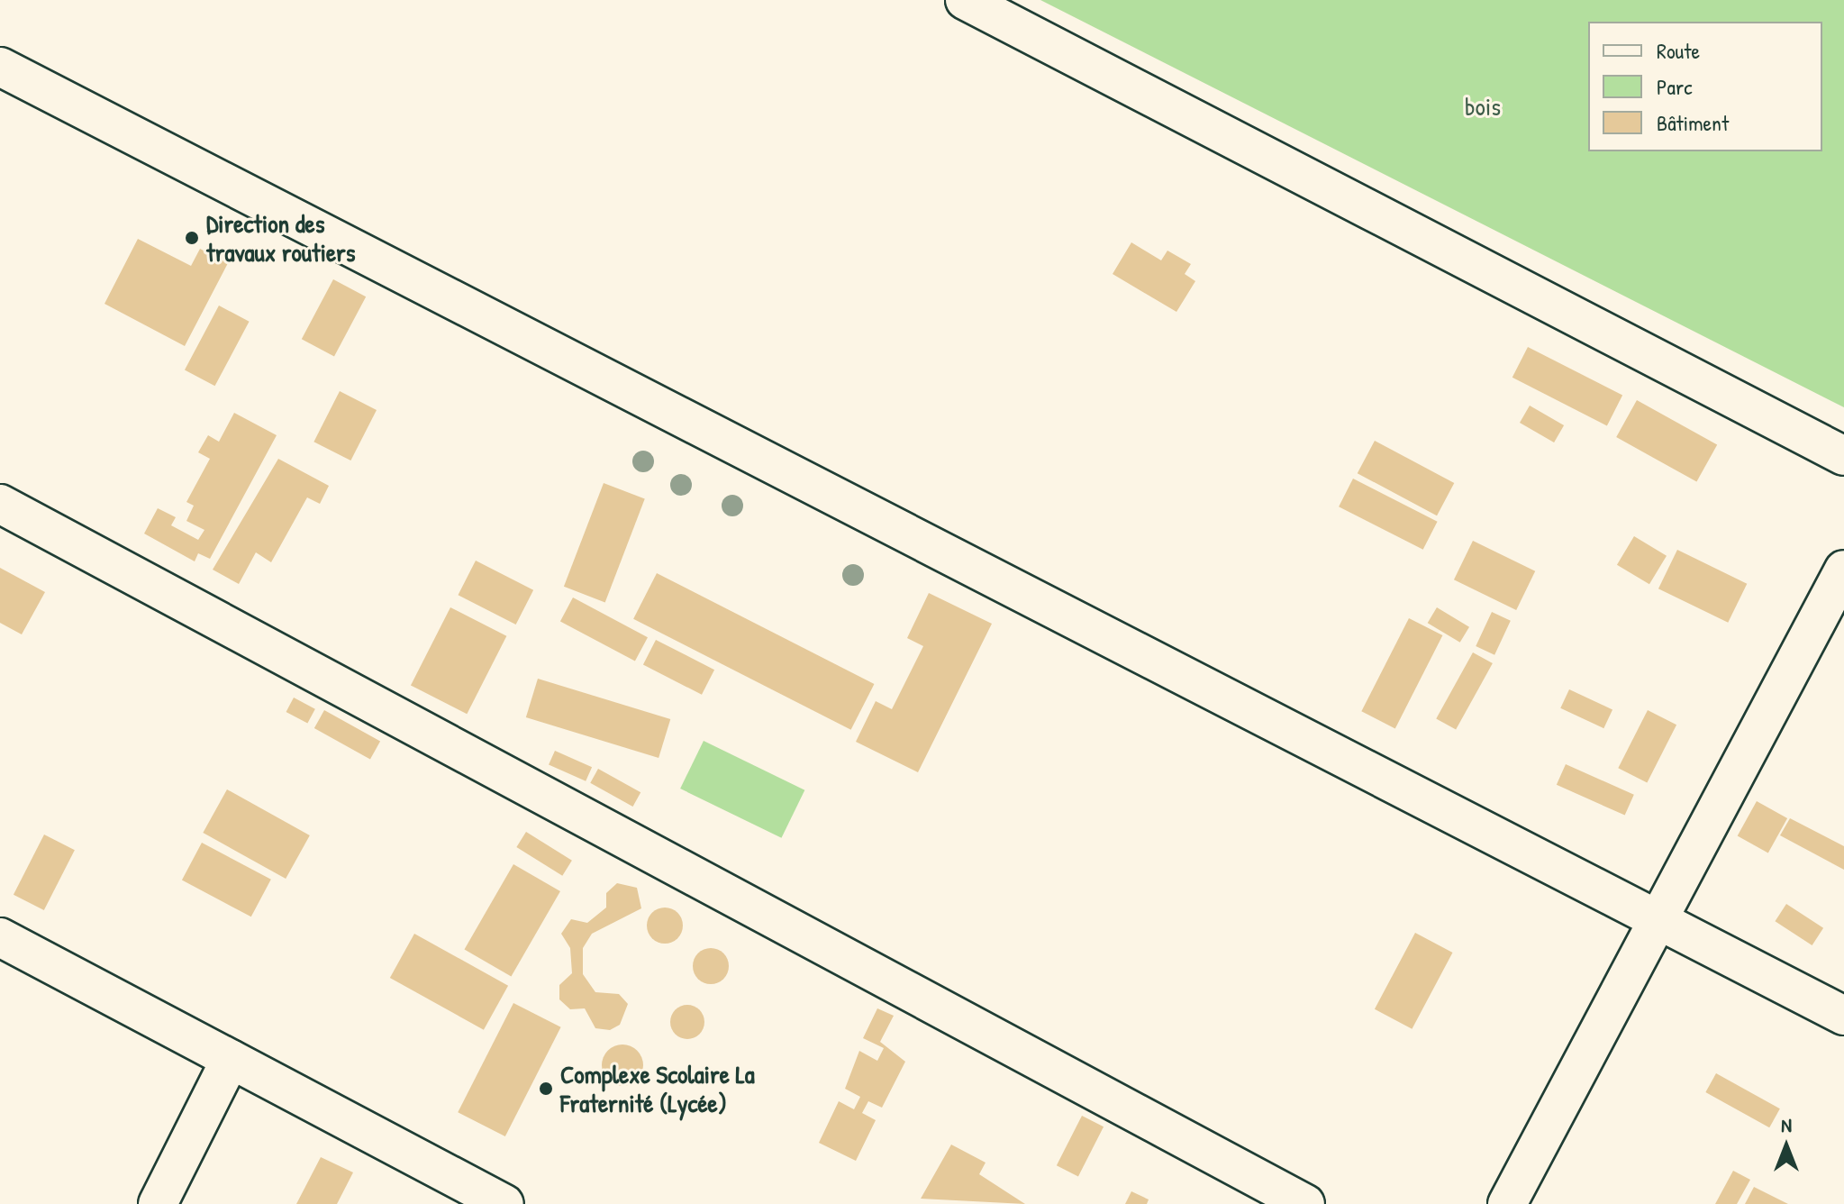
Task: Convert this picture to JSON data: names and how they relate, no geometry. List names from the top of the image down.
{
  "parks": ["bois"],
  "places": ["Direction des travaux routiers", "Complexe Scolaire La Fraternité (Lycée)"],
  "legend": ["Route", "Parc", "Bâtiment"],
  "north": "top"
}
